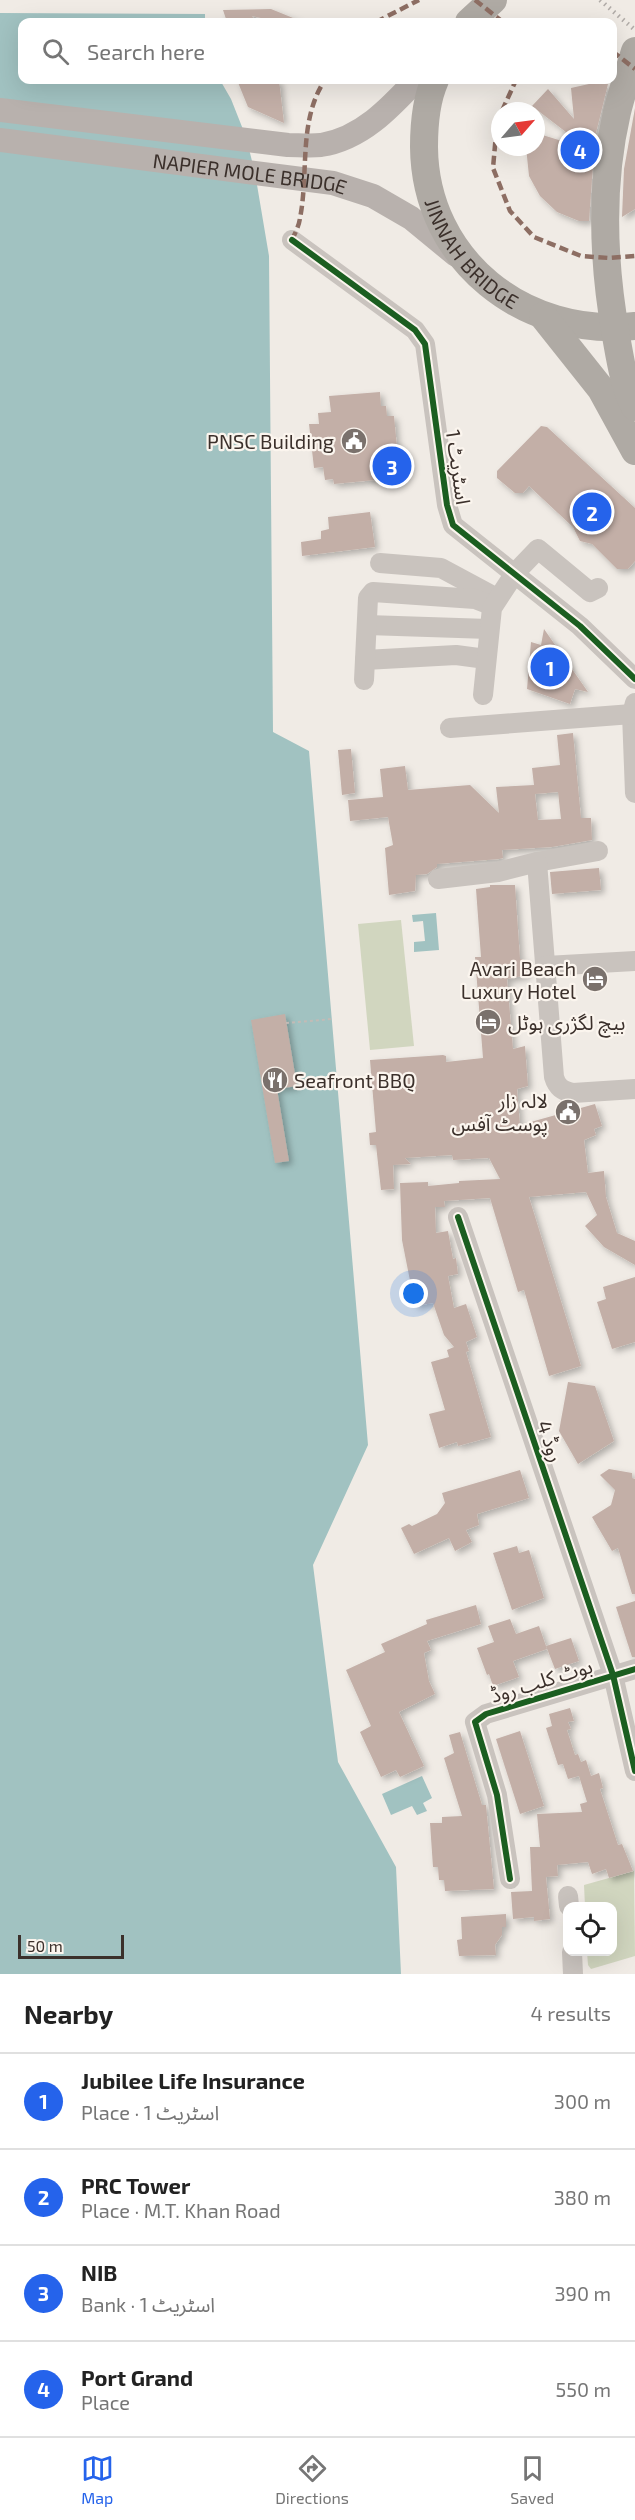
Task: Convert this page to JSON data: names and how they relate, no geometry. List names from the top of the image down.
{
  "streets": {
    "highway": ["JINNAH BRIDGE"],
    "main road": ["NAPIER MOLE BRIDGE"],
    "street": ["اسٹریٹ 1", "روڈ 4", "بوٹ کلب روڈ"]
  },
  "crossings": [
    ["NAPIER MOLE BRIDGE", "JINNAH BRIDGE"],
    ["روڈ 4", "بوٹ کلب روڈ"]
  ],
  "places": {
    "public building": ["PNSC Building", "لالہ زار پوسٹ آفس"],
    "hotel": ["Avari Beach Luxury Hotel", "بیچ لگژری ہوٹل"],
    "restaurant": ["Seafront BBQ"]
  },
  "scale_bar": "50 m",
  "north": "top right",
  "page": {
    "search": "Search here",
    "pins": [
      "4",
      "3",
      "2",
      "1"
    ],
    "scale": "50 m",
    "heading": ["Nearby", "4 results"],
    "list": [
      {
        "mark": "1",
        "name": "Jubilee Life Insurance",
        "note": "Place · اسٹریٹ 1",
        "value": "300 m"
      },
      {
        "mark": "2",
        "name": "PRC Tower",
        "note": "Place · M.T. Khan Road",
        "value": "380 m"
      },
      {
        "mark": "3",
        "name": "NIB",
        "note": "Bank · اسٹریٹ 1",
        "value": "390 m"
      },
      {
        "mark": "4",
        "name": "Port Grand",
        "note": "Place",
        "value": "550 m"
      }
    ],
    "nav": ["Map", "Directions", "Saved"]
  }
}
